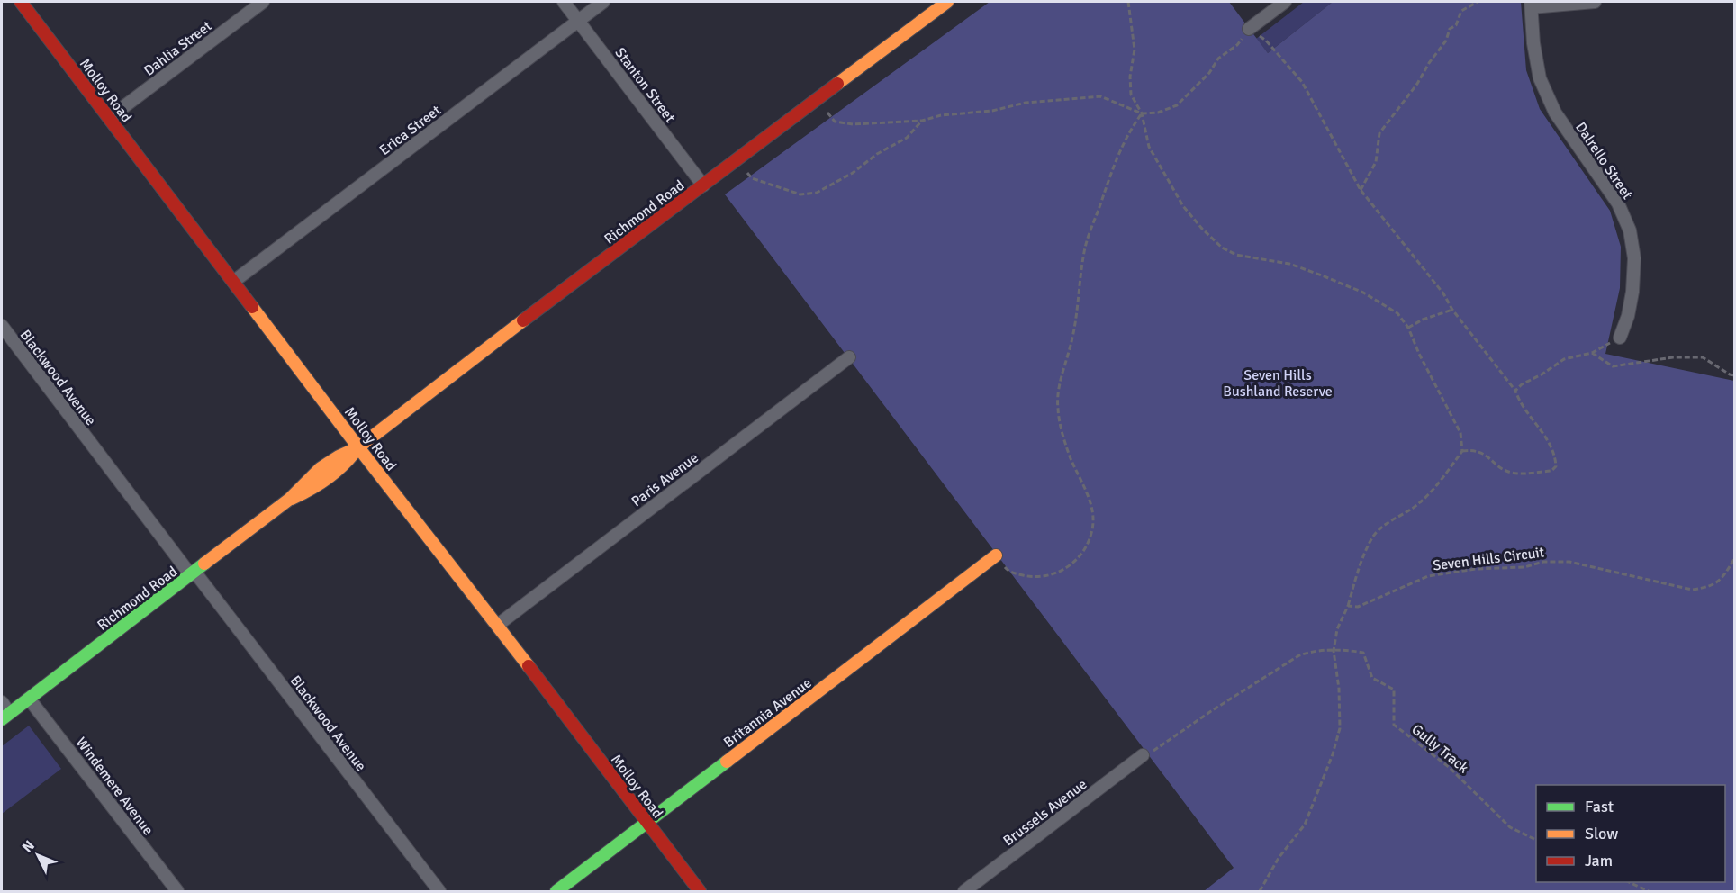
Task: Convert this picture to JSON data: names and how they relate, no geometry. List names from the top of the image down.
{
  "streets": {
    "street": [
      "Dahlia Street",
      "Stanton Street",
      "Molloy Road",
      "Erica Street",
      "Dalrello Street",
      "Richmond Road",
      "Blackwood Avenue",
      "Paris Avenue",
      "Britannia Avenue",
      "Windemere Avenue",
      "Brussels Avenue"
    ],
    "path": ["Seven Hills Circuit", "Gully Track"]
  },
  "crossings": [
    ["Dahlia Street", "Molloy Road"],
    ["Stanton Street", "Erica Street"],
    ["Stanton Street", "Richmond Road"],
    ["Molloy Road", "Erica Street"],
    ["Molloy Road", "Richmond Road"],
    ["Molloy Road", "Paris Avenue"],
    ["Molloy Road", "Britannia Avenue"],
    ["Richmond Road", "Blackwood Avenue"],
    ["Richmond Road", "Windemere Avenue"]
  ],
  "parks": ["Seven Hills Bushland Reserve"],
  "legend": ["Fast", "Slow", "Jam"],
  "north": "top left"
}
